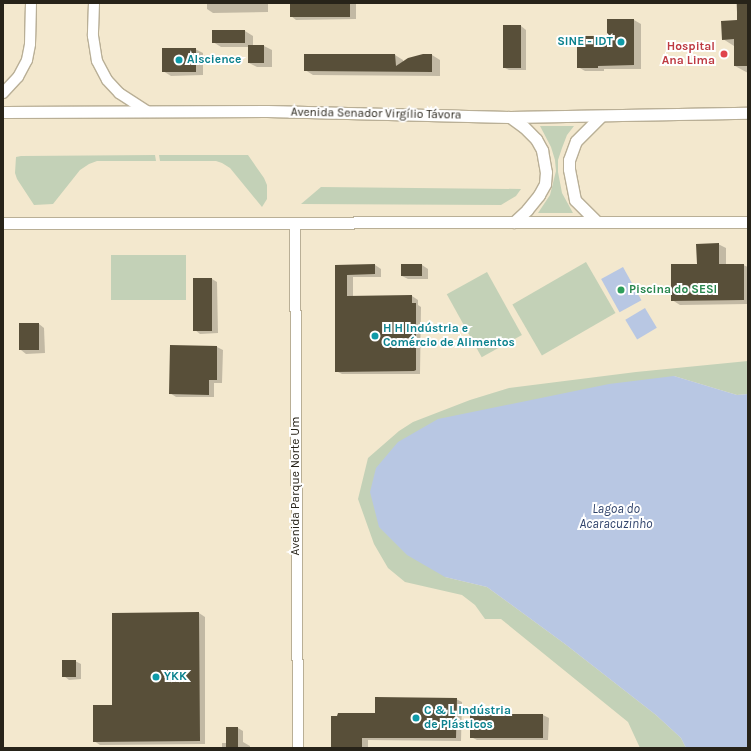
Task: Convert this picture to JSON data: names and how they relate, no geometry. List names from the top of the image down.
{
  "streets": {
    "main road": ["Avenida Senador Virgílio Távora"],
    "street": ["Avenida Parque Norte Um"]
  },
  "water": ["Lagoa do Acaracuzinho"],
  "places": [
    "SINE - IDT",
    "Hospital Ana Lima",
    "Alscience",
    "Piscina do SESI",
    "H H Indústria e Comércio de Alimentos",
    "YKK",
    "C & L Indústria de Plásticos"
  ]
}
